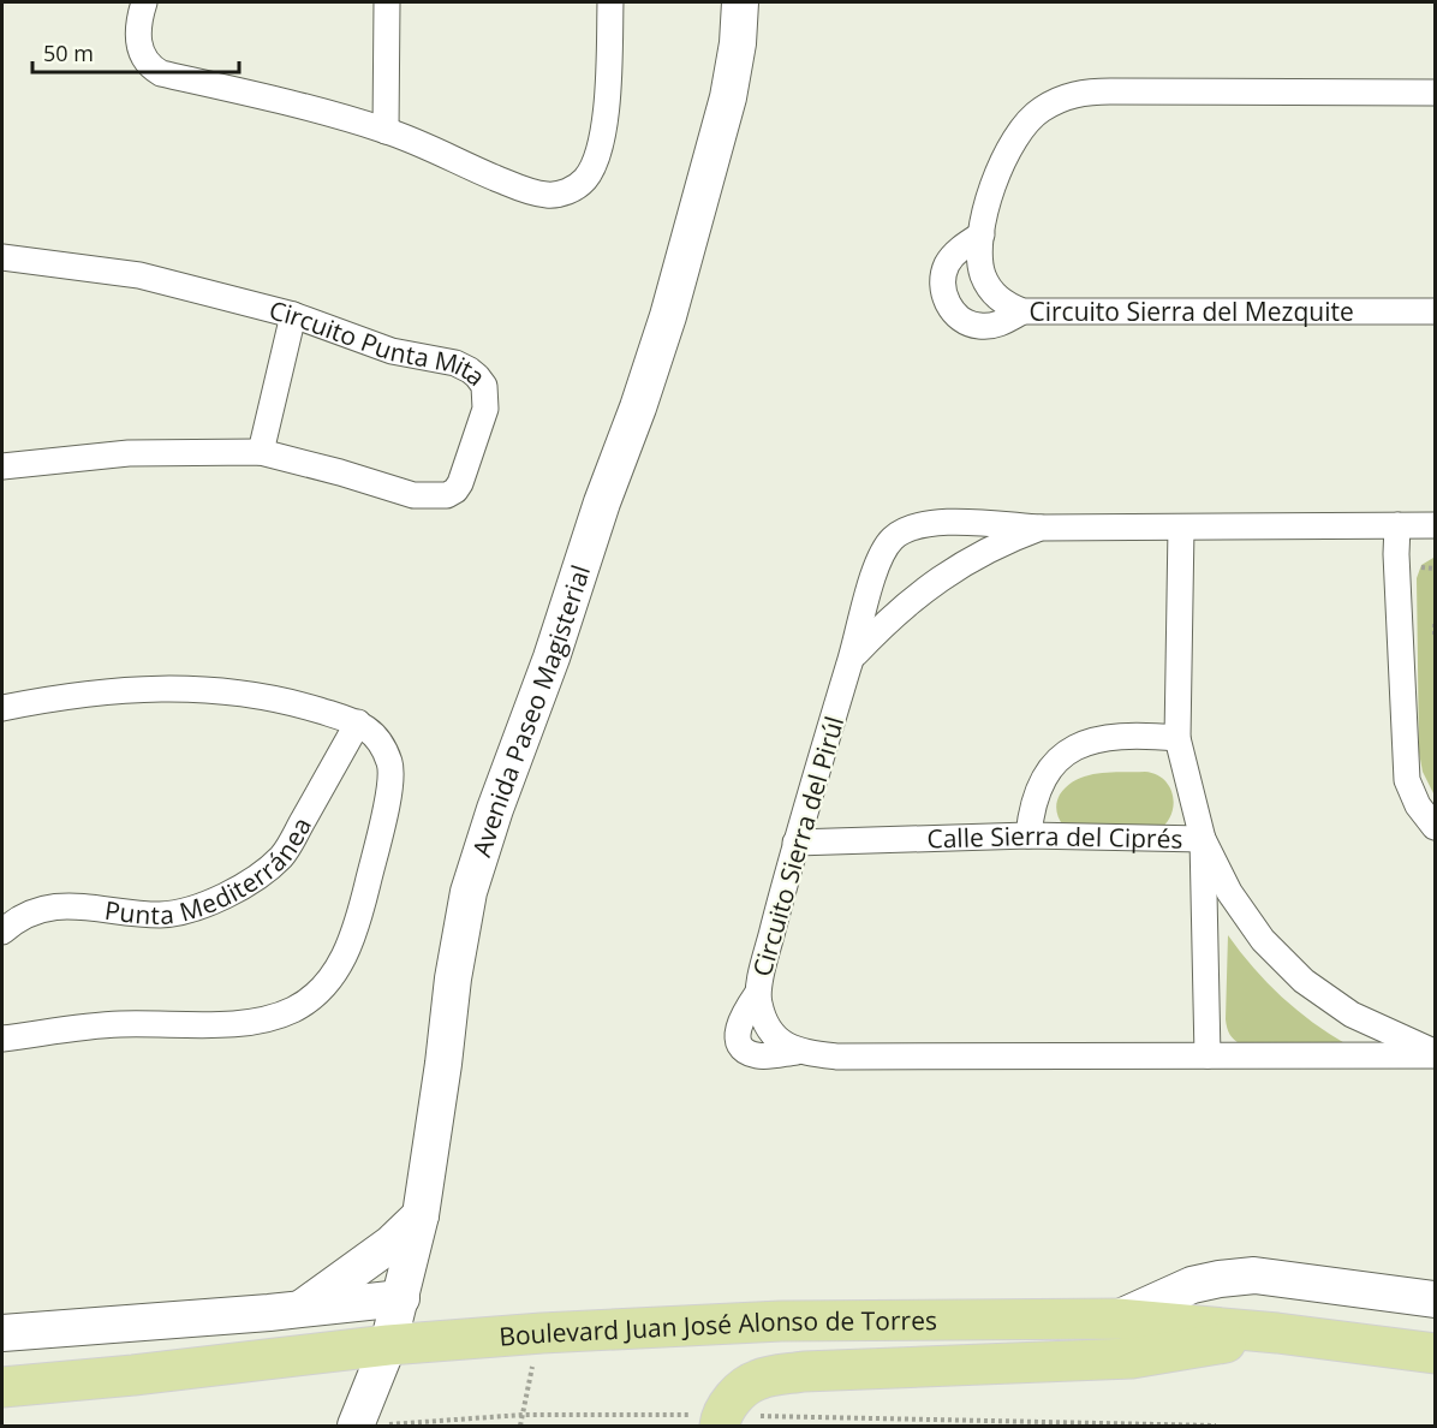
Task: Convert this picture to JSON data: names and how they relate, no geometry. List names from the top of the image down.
{
  "streets": {
    "main road": ["Boulevard Juan José Alonso de Torres"],
    "street": [
      "Circuito Sierra del Mezquite",
      "Circuito Punta Mita",
      "Avenida Paseo Magisterial",
      "Calle Sierra del Ciprés",
      "Circuito Sierra del Pirúl",
      "Punta Mediterránea"
    ]
  },
  "crossings": [
    ["Avenida Paseo Magisterial", "Boulevard Juan José Alonso de Torres"],
    ["Calle Sierra del Ciprés", "Circuito Sierra del Pirúl"]
  ],
  "scale_bar": "50 m"
}
